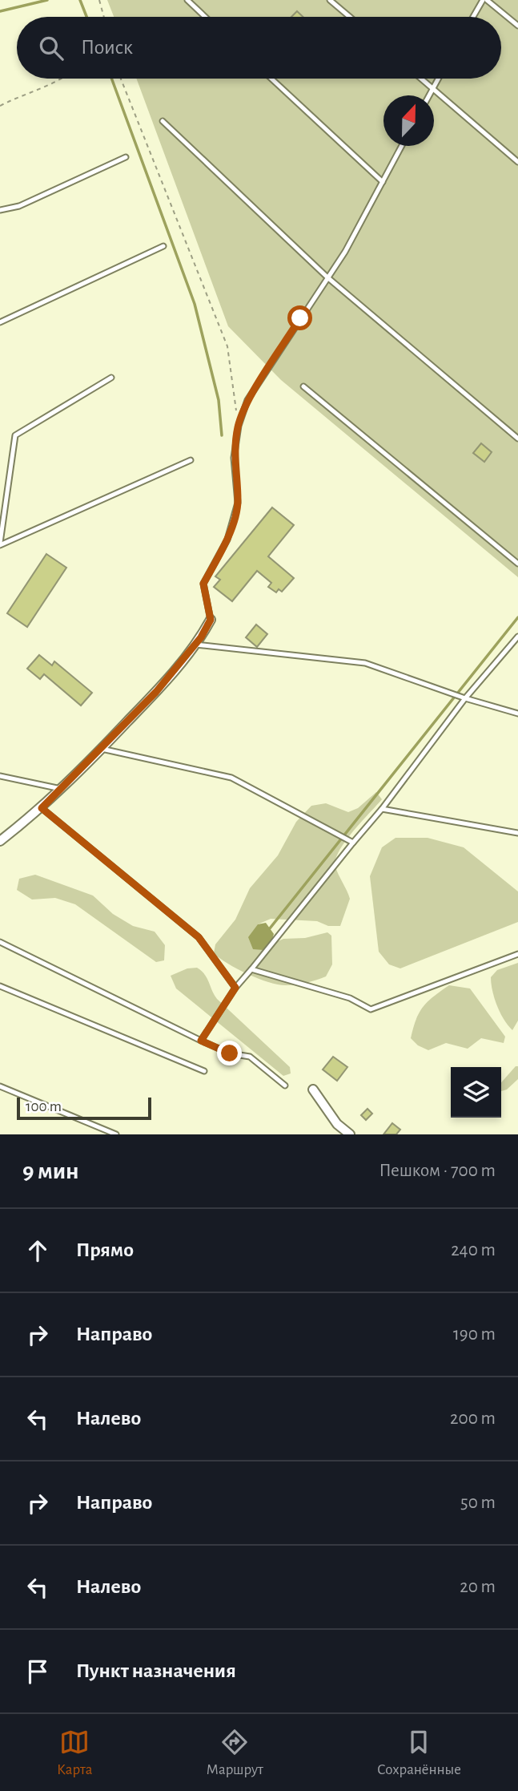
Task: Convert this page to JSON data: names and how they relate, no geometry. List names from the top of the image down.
{
  "scale_bar": "100 m",
  "north": "top",
  "page": {
    "search": "Поиск",
    "scale": "100 m",
    "heading": ["9 мин", "Пешком · 700 m"],
    "list": [
      ["Прямо", "240 m"],
      ["Направо", "190 m"],
      ["Налево", "200 m"],
      ["Направо", "50 m"],
      ["Налево", "20 m"],
      "Пункт назначения"
    ],
    "nav": ["Карта", "Маршрут", "Сохранённые"]
  }
}
